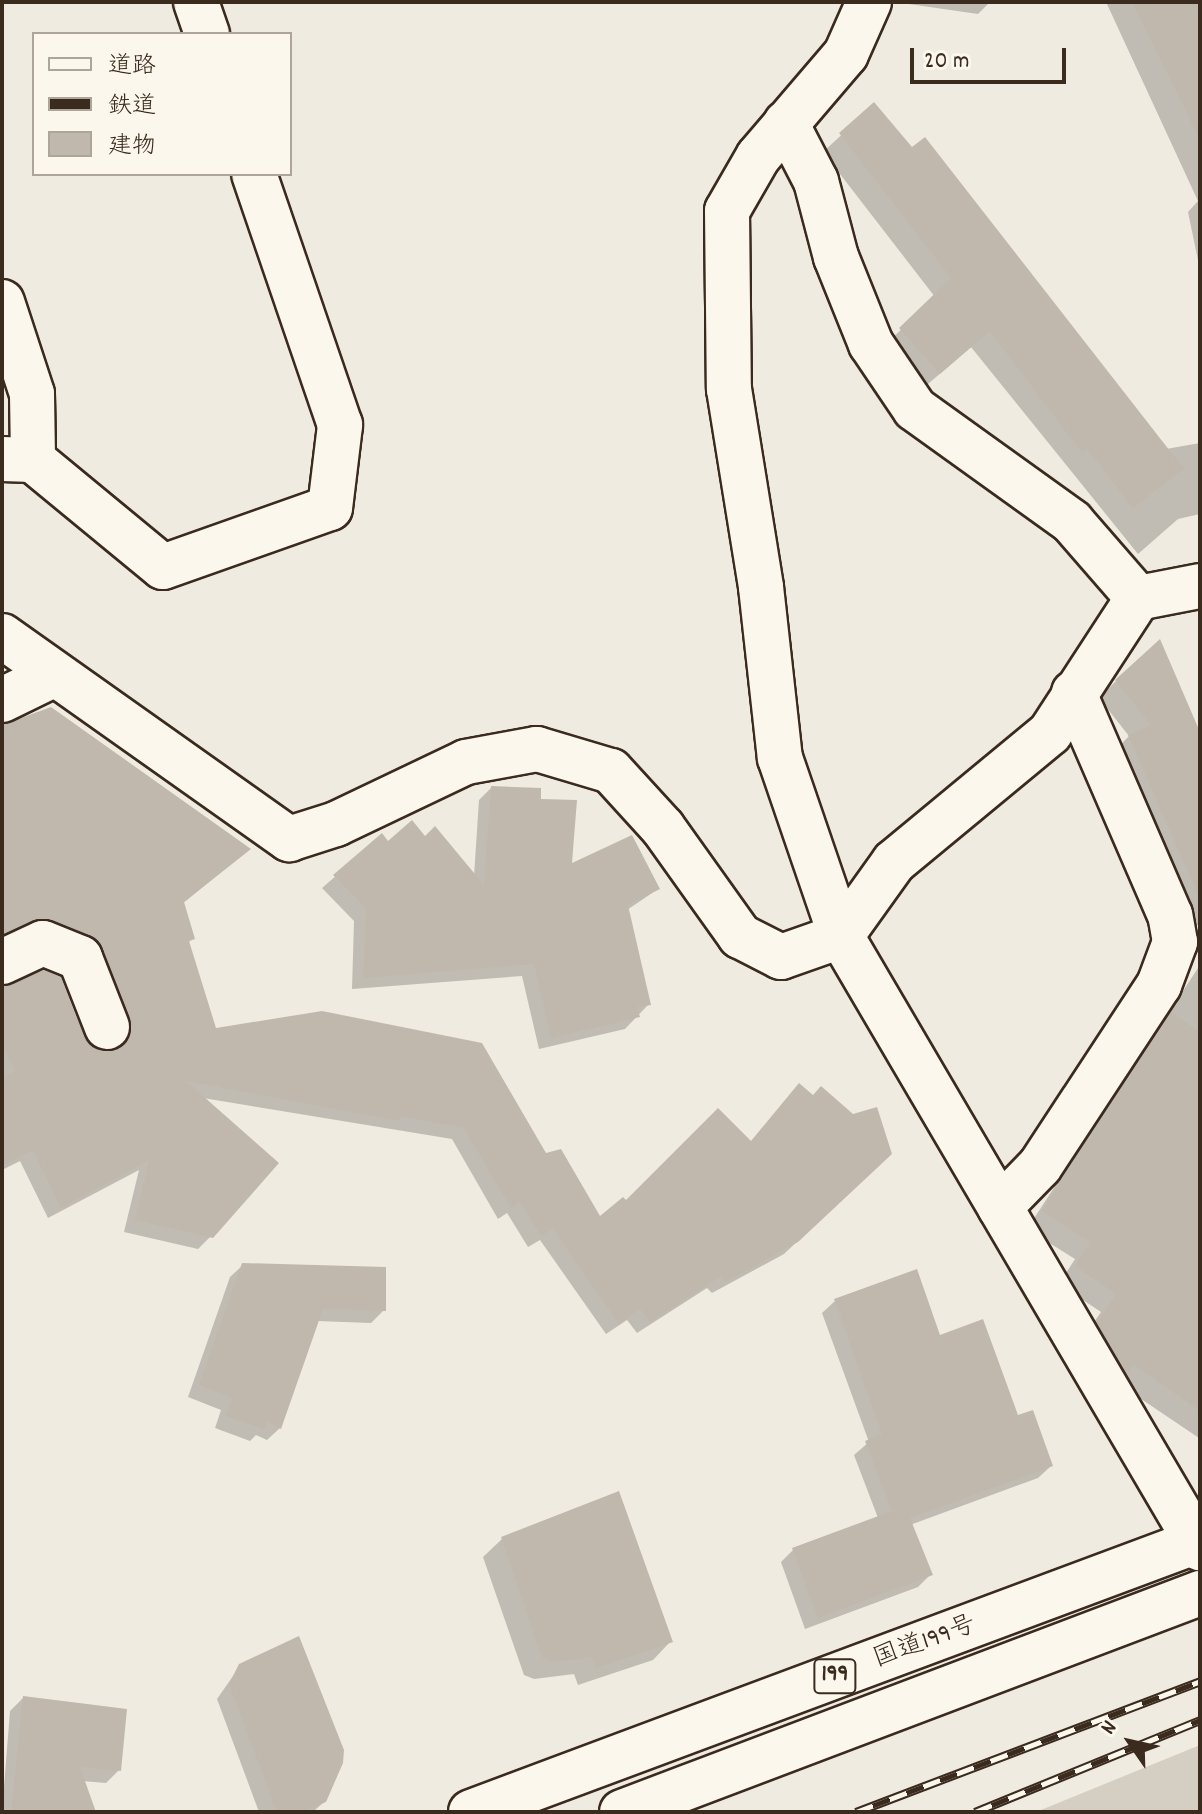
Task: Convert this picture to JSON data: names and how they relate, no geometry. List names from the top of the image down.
{
  "streets": {
    "main road": ["国道199号", "199"]
  },
  "legend": ["道路", "鉄道", "建物"],
  "scale_bar": "20 m",
  "north": "top left"
}
